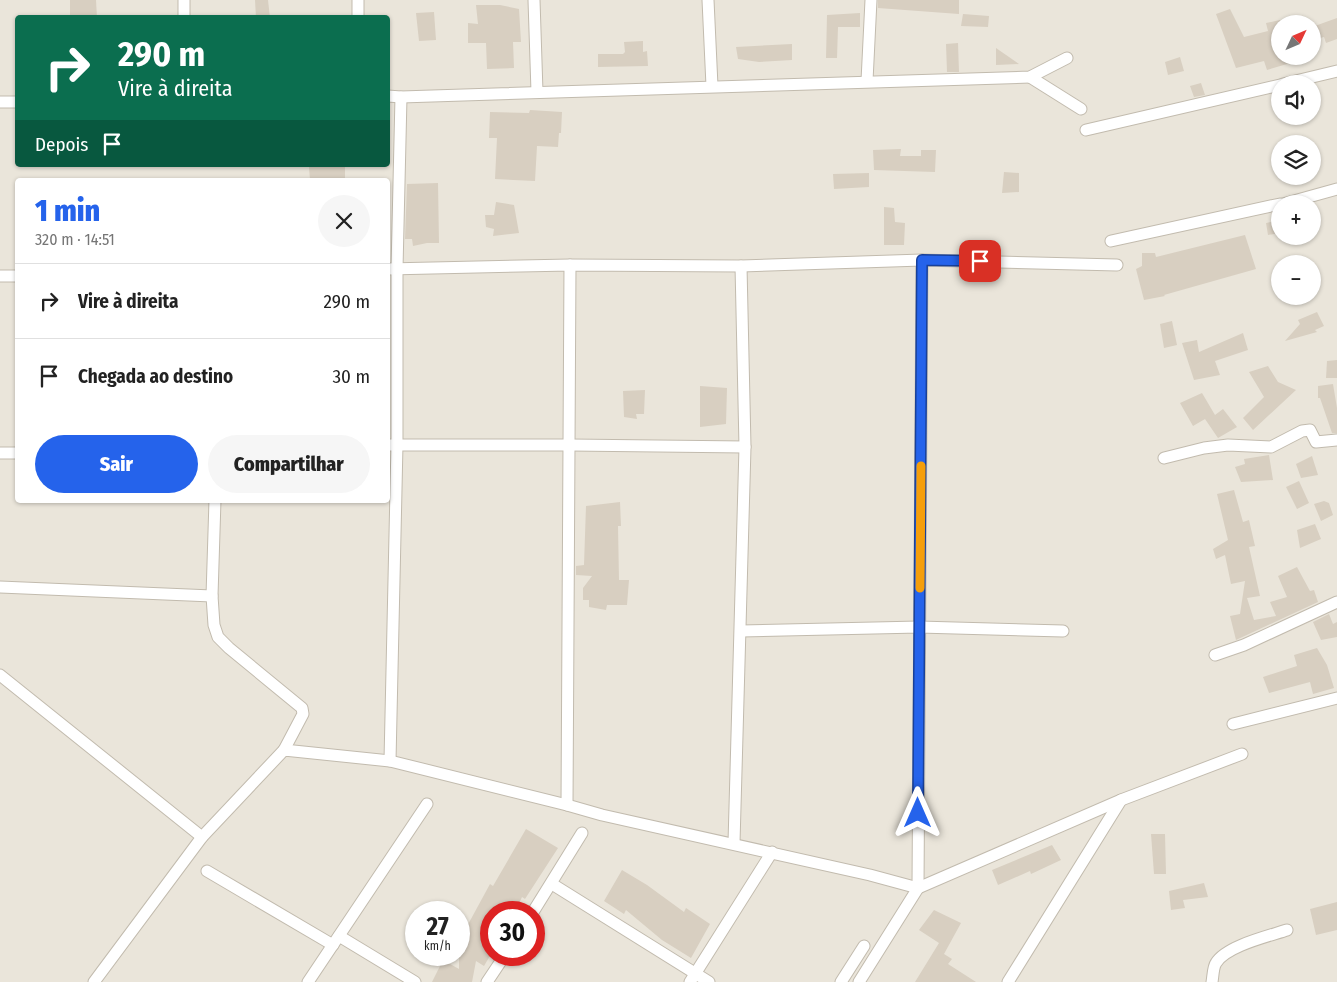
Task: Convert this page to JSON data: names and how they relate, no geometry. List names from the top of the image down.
{
  "north": "top right",
  "page": {
    "map_buttons": ["+", "−"],
    "turn": ["290 m", "Vire à direita"],
    "then": "Depois",
    "heading": ["1 min", "320 m · 14:51"],
    "list": [
      {
        "name": "Vire à direita",
        "value": "290 m"
      },
      {
        "name": "Chegada ao destino",
        "value": "30 m"
      }
    ],
    "buttons": ["Sair", "Compartilhar"],
    "speed": "27 km/h",
    "limit": "30"
  }
}
